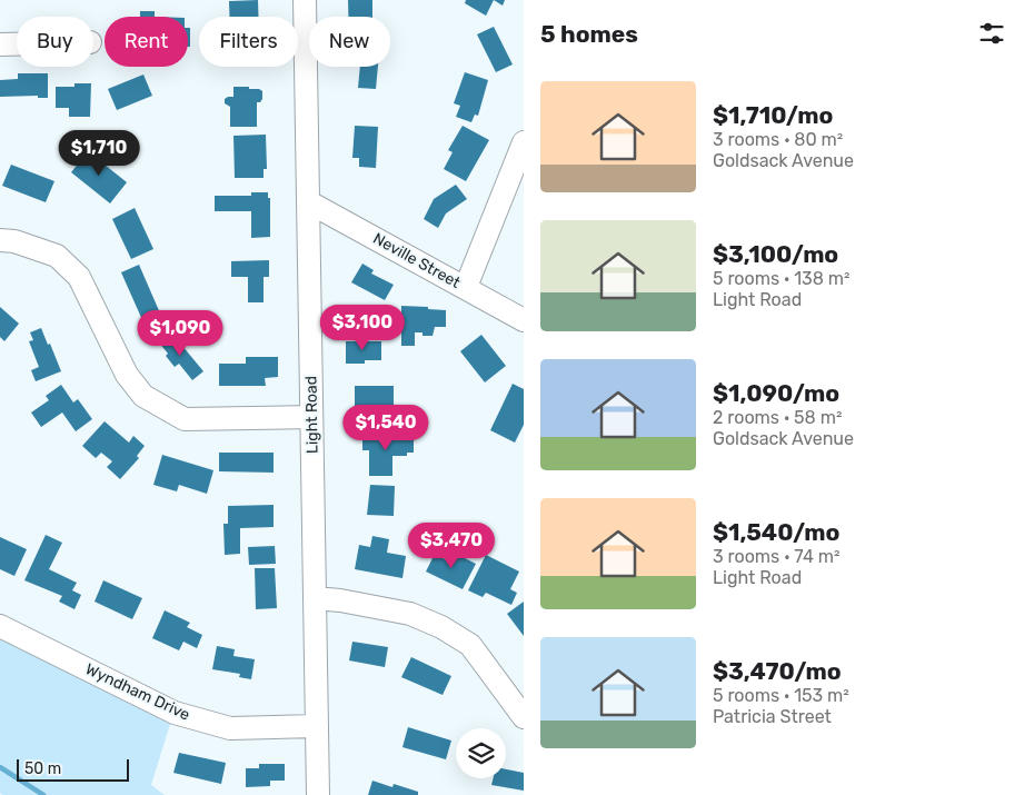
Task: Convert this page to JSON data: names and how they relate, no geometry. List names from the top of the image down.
{
  "streets": {
    "street": ["Neville Street", "Light Road", "Wyndham Drive"]
  },
  "crossings": [
    ["Neville Street", "Light Road"],
    ["Light Road", "Wyndham Drive"]
  ],
  "scale_bar": "50 m",
  "page": {
    "heading": "5 homes",
    "chip": [
      "Buy",
      "Rent",
      "Filters",
      "New"
    ],
    "list": [
      {
        "name": "$1,710/mo",
        "note": "3 rooms · 80 m² · Goldsack Avenue"
      },
      {
        "name": "$3,100/mo",
        "note": "5 rooms · 138 m² · Light Road"
      },
      {
        "name": "$1,090/mo",
        "note": "2 rooms · 58 m² · Goldsack Avenue"
      },
      {
        "name": "$1,540/mo",
        "note": "3 rooms · 74 m² · Light Road"
      },
      {
        "name": "$3,470/mo",
        "note": "5 rooms · 153 m² · Patricia Street"
      }
    ],
    "price": [
      "$1,710",
      "$3,100",
      "$1,090",
      "$1,540",
      "$3,470"
    ],
    "scale": "50 m"
  }
}
